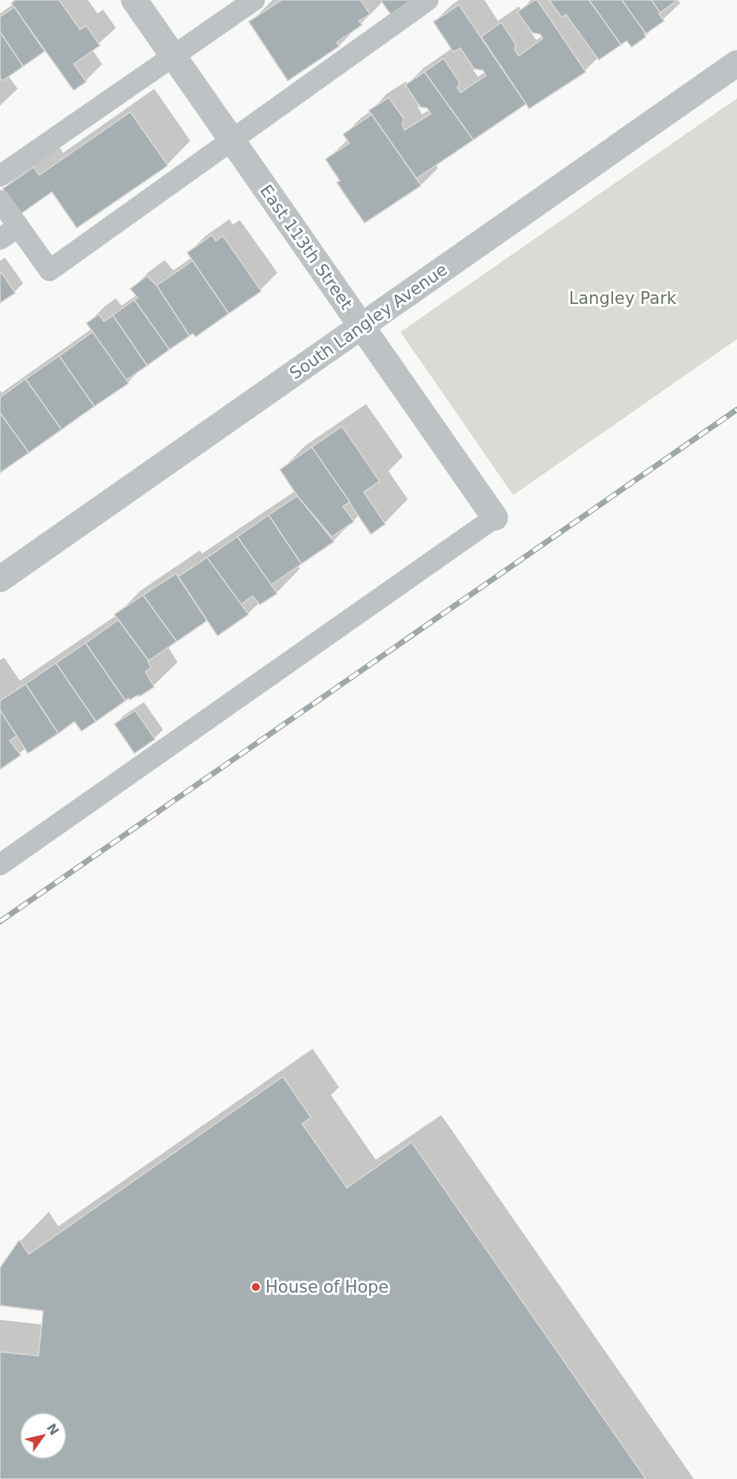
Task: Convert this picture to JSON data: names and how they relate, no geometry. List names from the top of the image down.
{
  "streets": {
    "street": ["East 113th Street", "South Langley Avenue"]
  },
  "crossings": [
    ["East 113th Street", "South Langley Avenue"]
  ],
  "parks": ["Langley Park"],
  "places": ["House of Hope"],
  "north": "top right"
}
